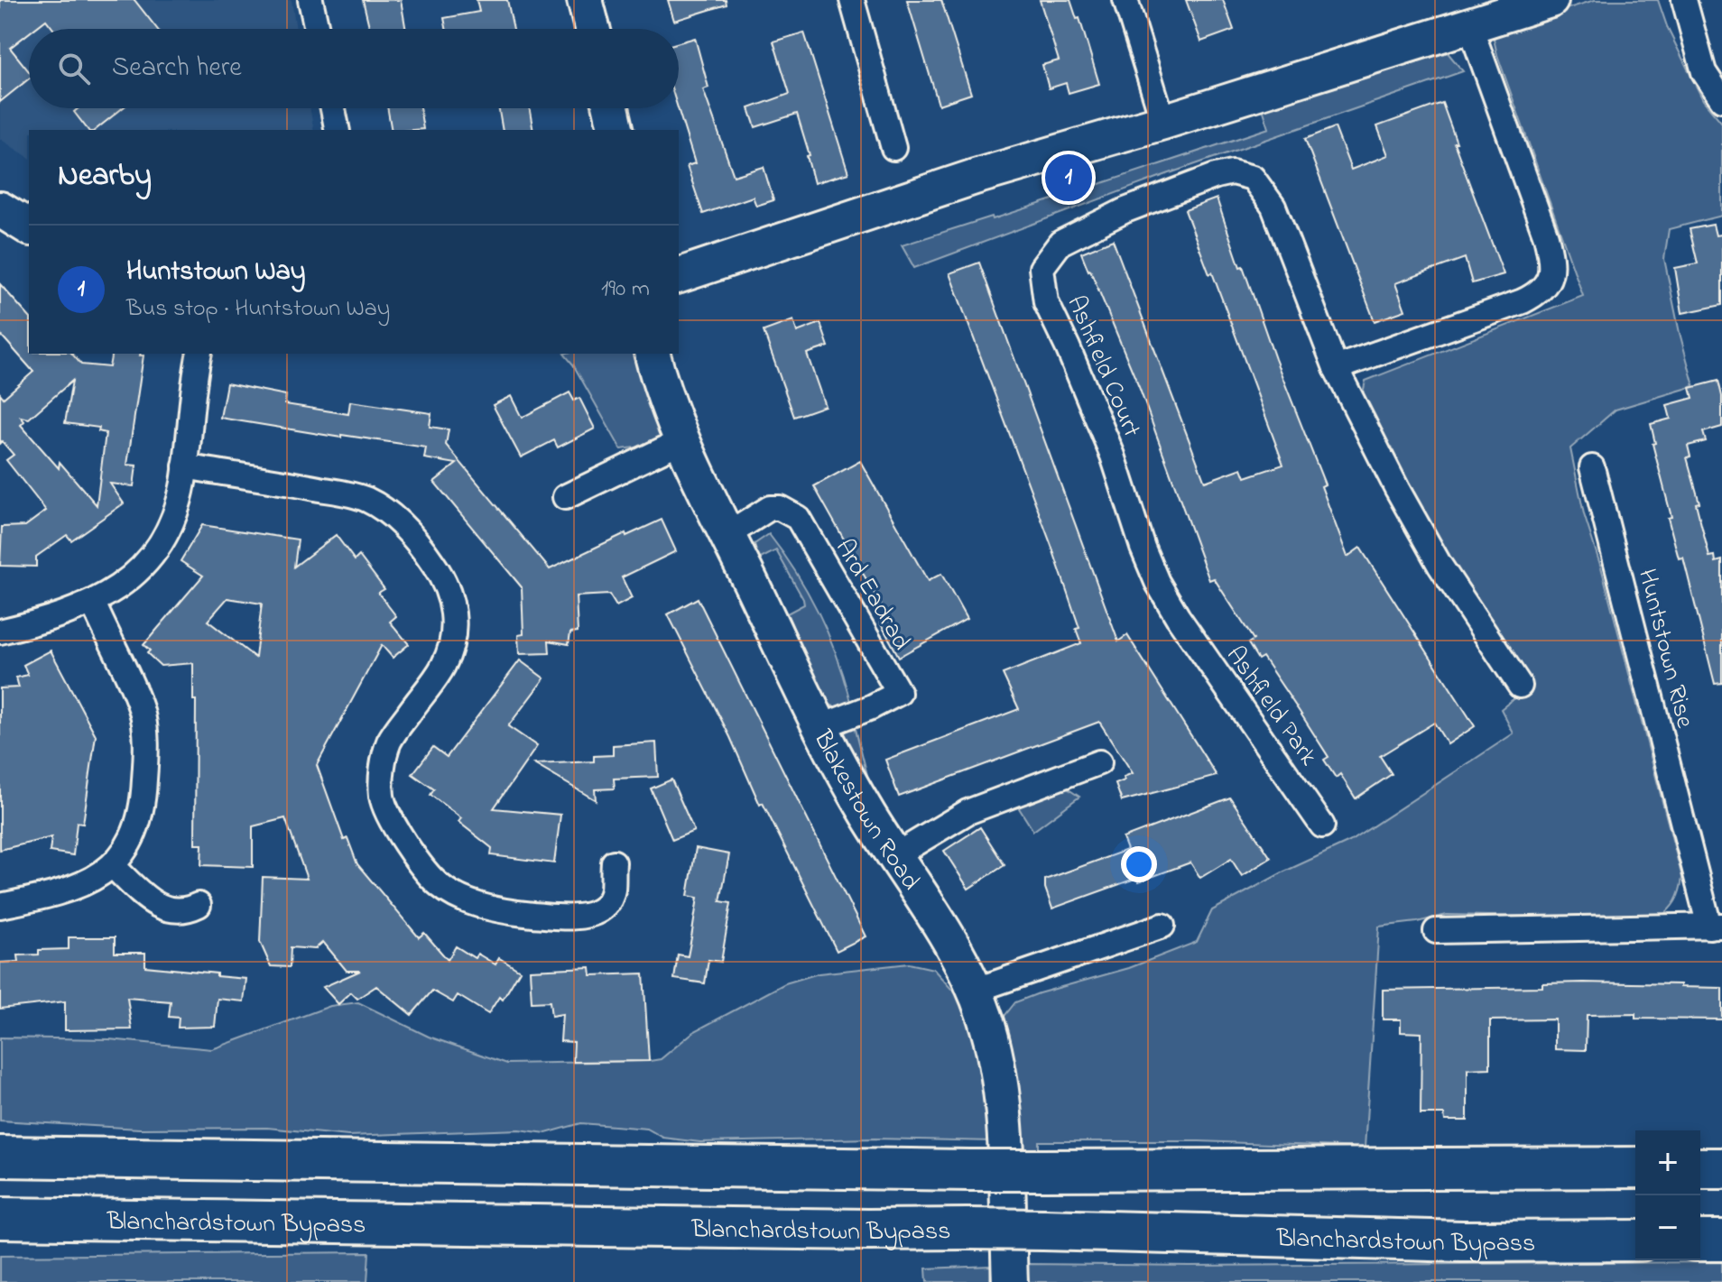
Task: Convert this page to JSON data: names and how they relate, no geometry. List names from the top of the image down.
{
  "streets": {
    "highway": ["Blanchardstown Bypass"],
    "street": [
      "Ashfield Court",
      "Ard Eadrad",
      "Huntstown Rise",
      "Ashfield Park",
      "Blakestown Road"
    ]
  },
  "crossings": [
    ["Ashfield Court", "Ashfield Park"],
    ["Ard Eadrad", "Blakestown Road"]
  ],
  "page": {
    "search": "Search here",
    "heading": "Nearby",
    "pins": "1",
    "list": [
      {
        "mark": "1",
        "name": "Huntstown Way",
        "note": "Bus stop · Huntstown Way",
        "value": "190 m"
      }
    ],
    "map_buttons": ["+", "−"]
  }
}
